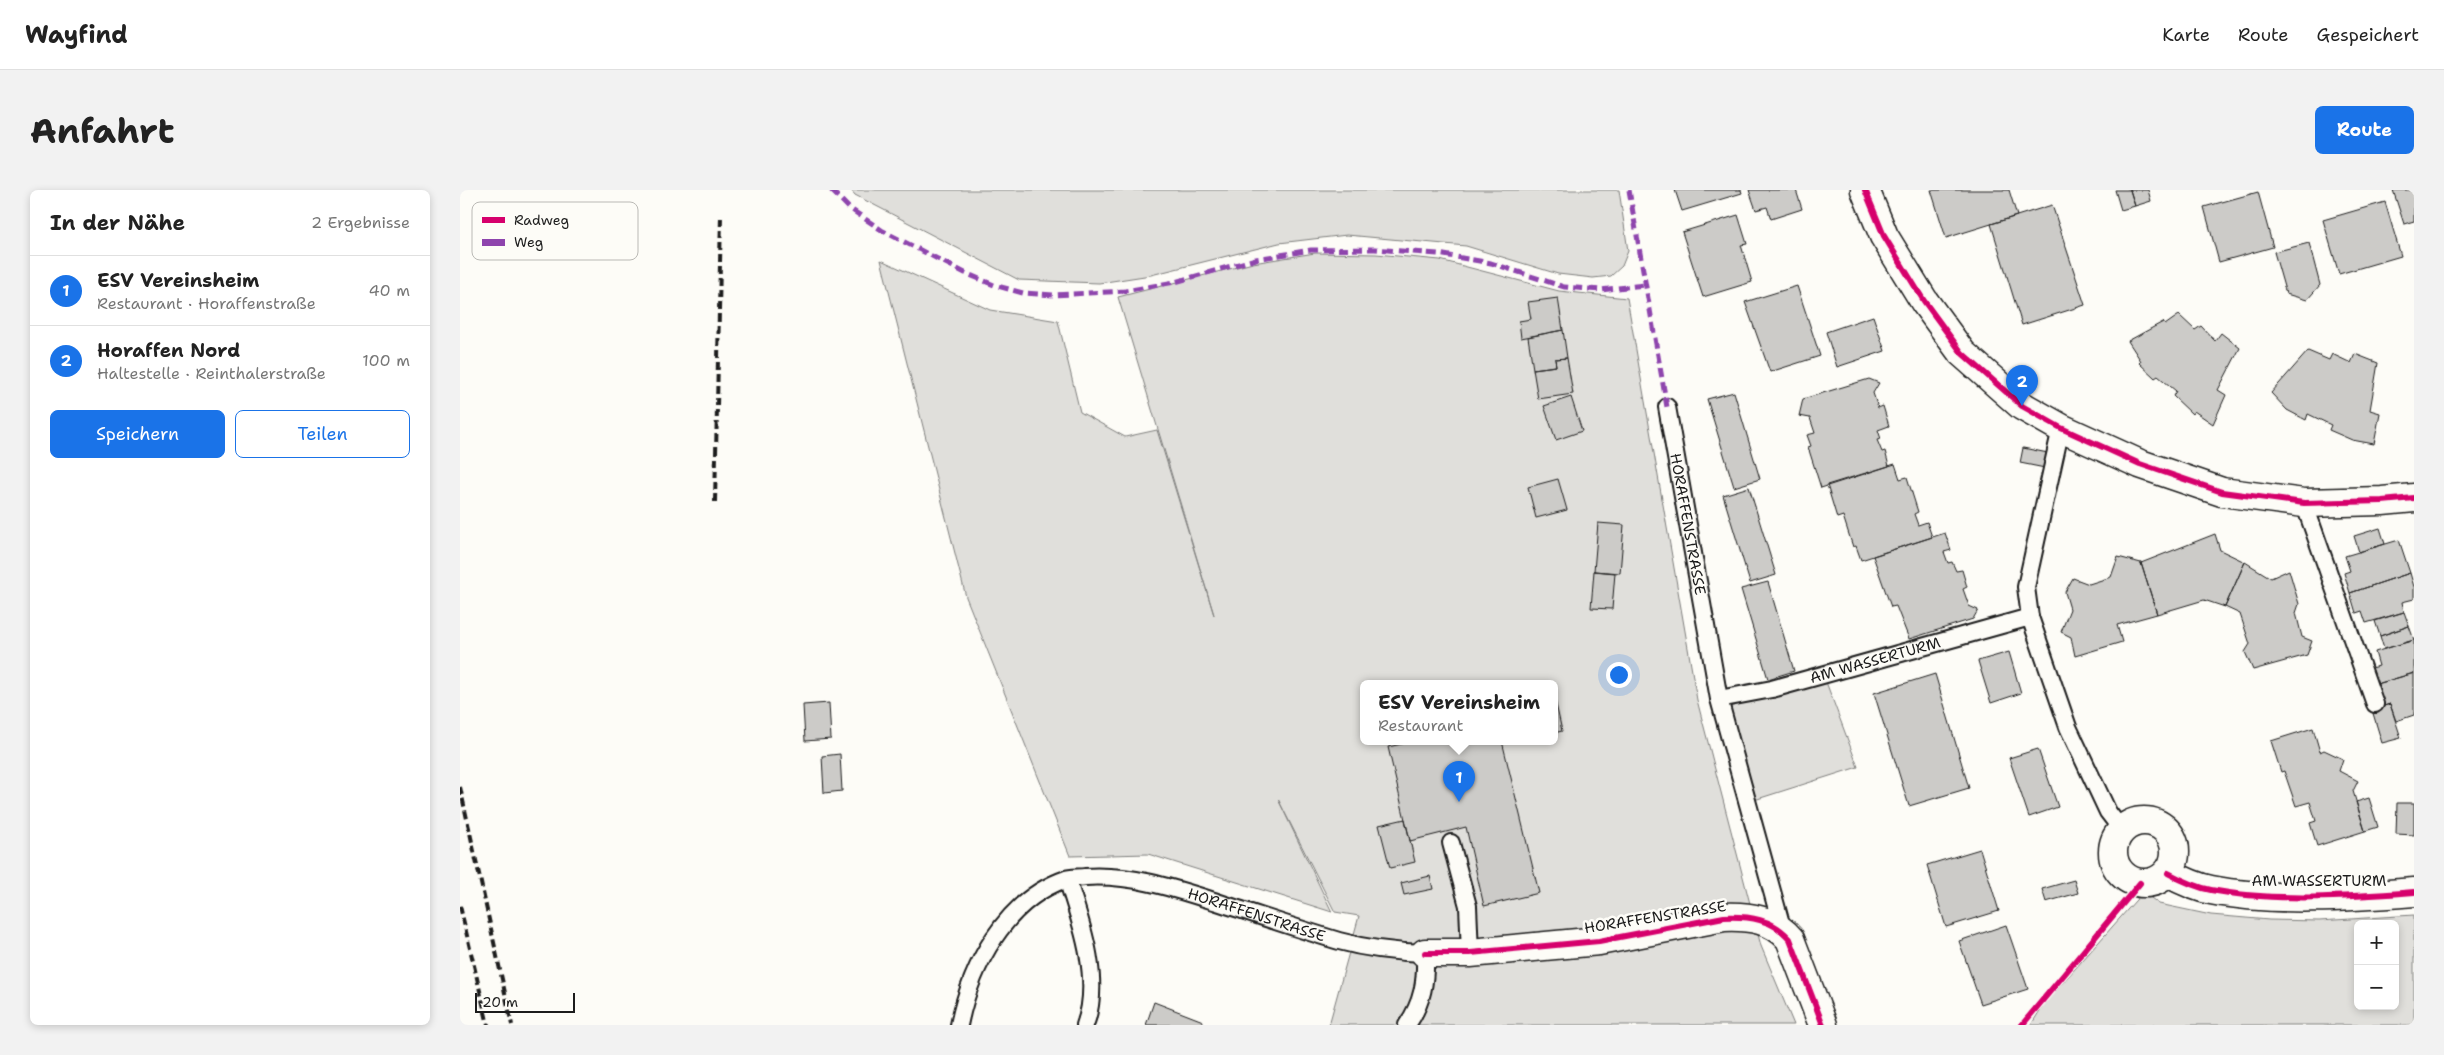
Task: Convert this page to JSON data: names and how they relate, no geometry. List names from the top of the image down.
{
  "streets": {
    "street": ["HORAFFENSTRASSE", "AM WASSERTURM"]
  },
  "crossings": [
    ["HORAFFENSTRASSE", "AM WASSERTURM"]
  ],
  "legend": ["Radweg", "Weg"],
  "scale_bar": "20 m",
  "page": {
    "header": "Wayfind",
    "nav": ["Karte", "Route", "Gespeichert"],
    "buttons": [
      "Route",
      ["Speichern", "Teilen"]
    ],
    "title": "Anfahrt",
    "heading": ["In der Nähe", "2 Ergebnisse"],
    "list": [
      {
        "mark": "1",
        "name": "ESV Vereinsheim",
        "note": "Restaurant · Horaffenstraße",
        "value": "40 m"
      },
      {
        "mark": "2",
        "name": "Horaffen Nord",
        "note": "Haltestelle · Reinthalerstraße",
        "value": "100 m"
      }
    ],
    "pins": ["2", "1"],
    "popup": ["ESV Vereinsheim", "Restaurant"],
    "map_buttons": ["+", "−"],
    "scale": "20 m"
  }
}
